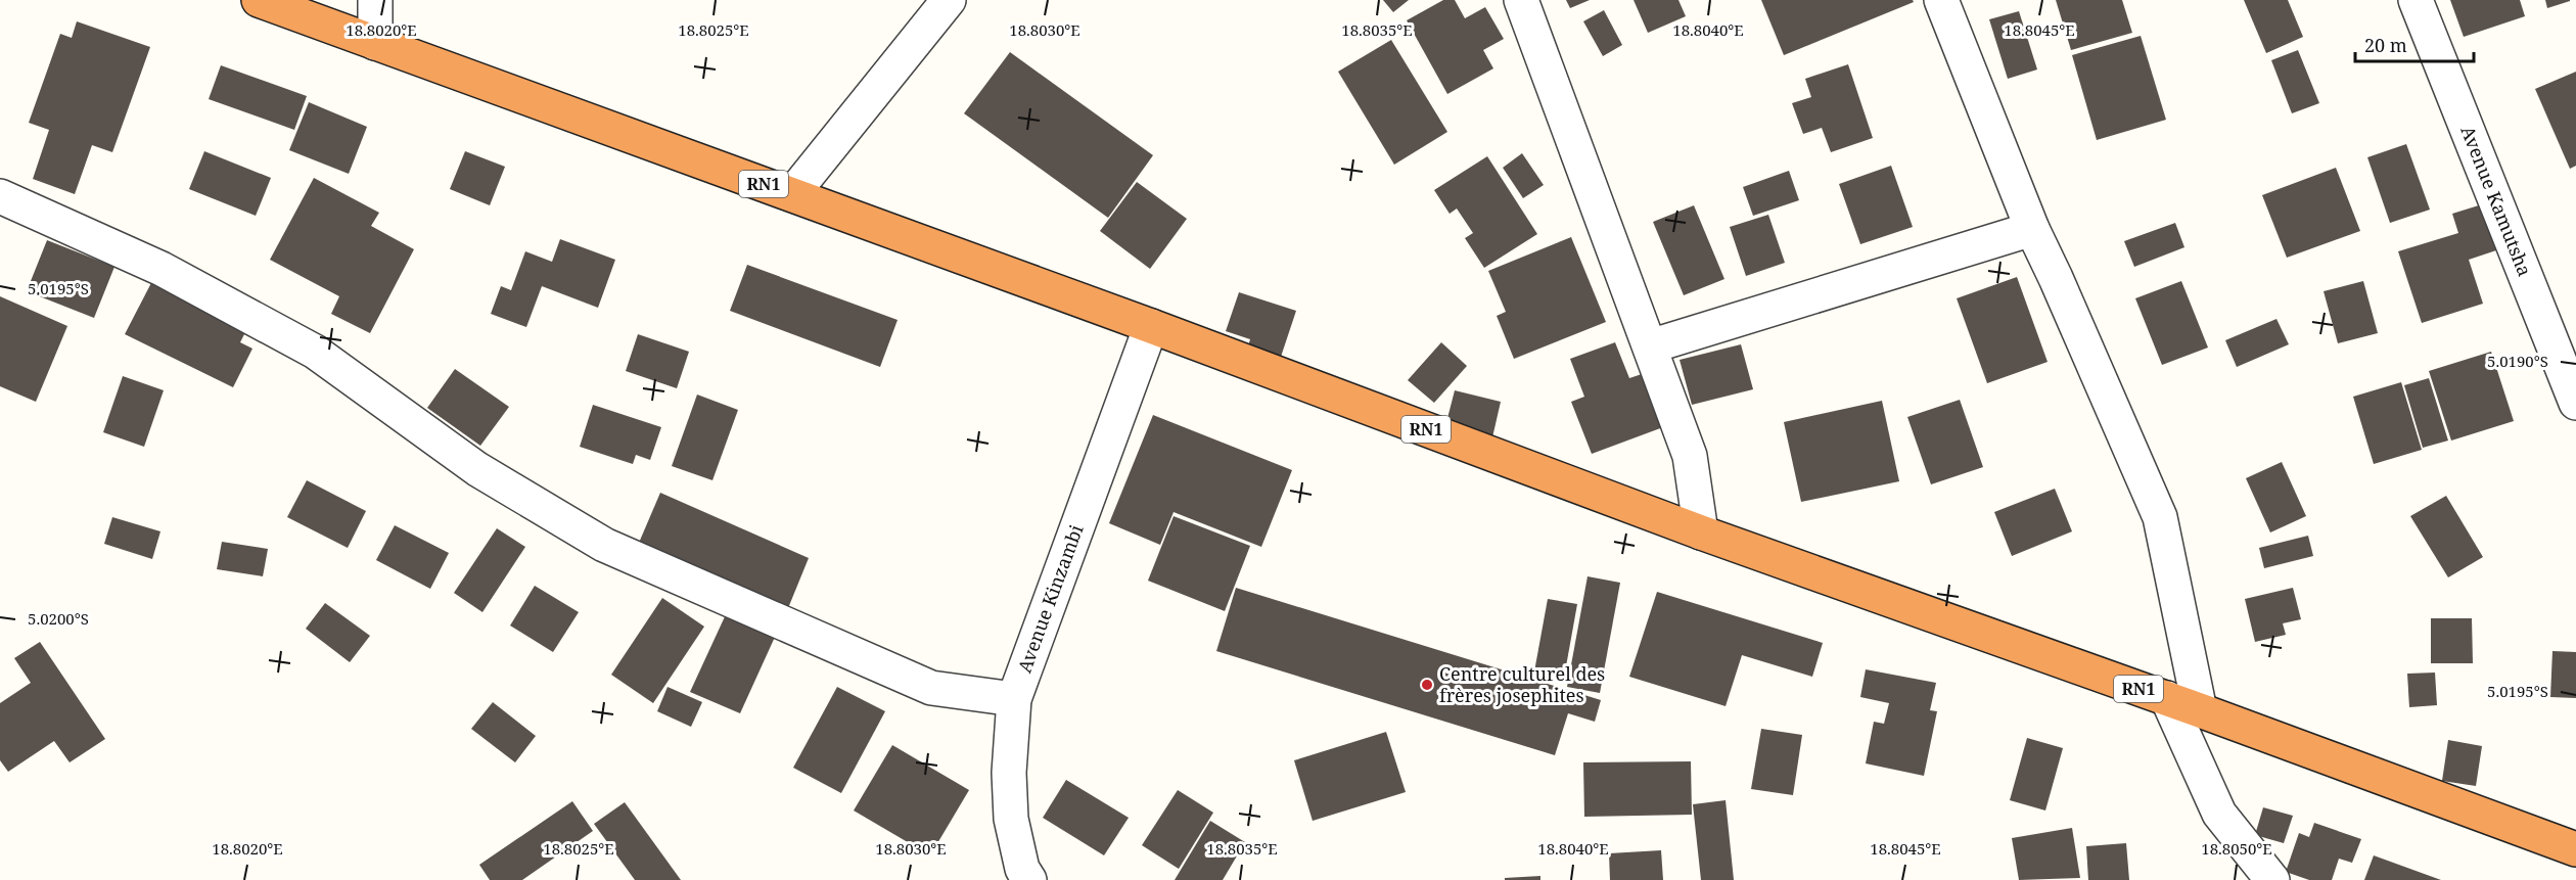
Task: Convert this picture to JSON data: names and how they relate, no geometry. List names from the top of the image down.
{
  "streets": {
    "highway": ["RN1"],
    "street": ["Avenue Kamutsha", "Avenue Kinzambi"]
  },
  "crossings": [
    ["RN1", "Avenue Kinzambi"]
  ],
  "places": ["Centre culturel des frères josephites"],
  "scale_bar": "20 m",
  "coordinates": [
    "18.8020°E",
    "18.8025°E",
    "18.8030°E",
    "18.8035°E",
    "18.8040°E",
    "18.8045°E",
    "5.0195°S",
    "5.0190°S",
    "5.0200°S",
    "18.8050°E"
  ]
}
